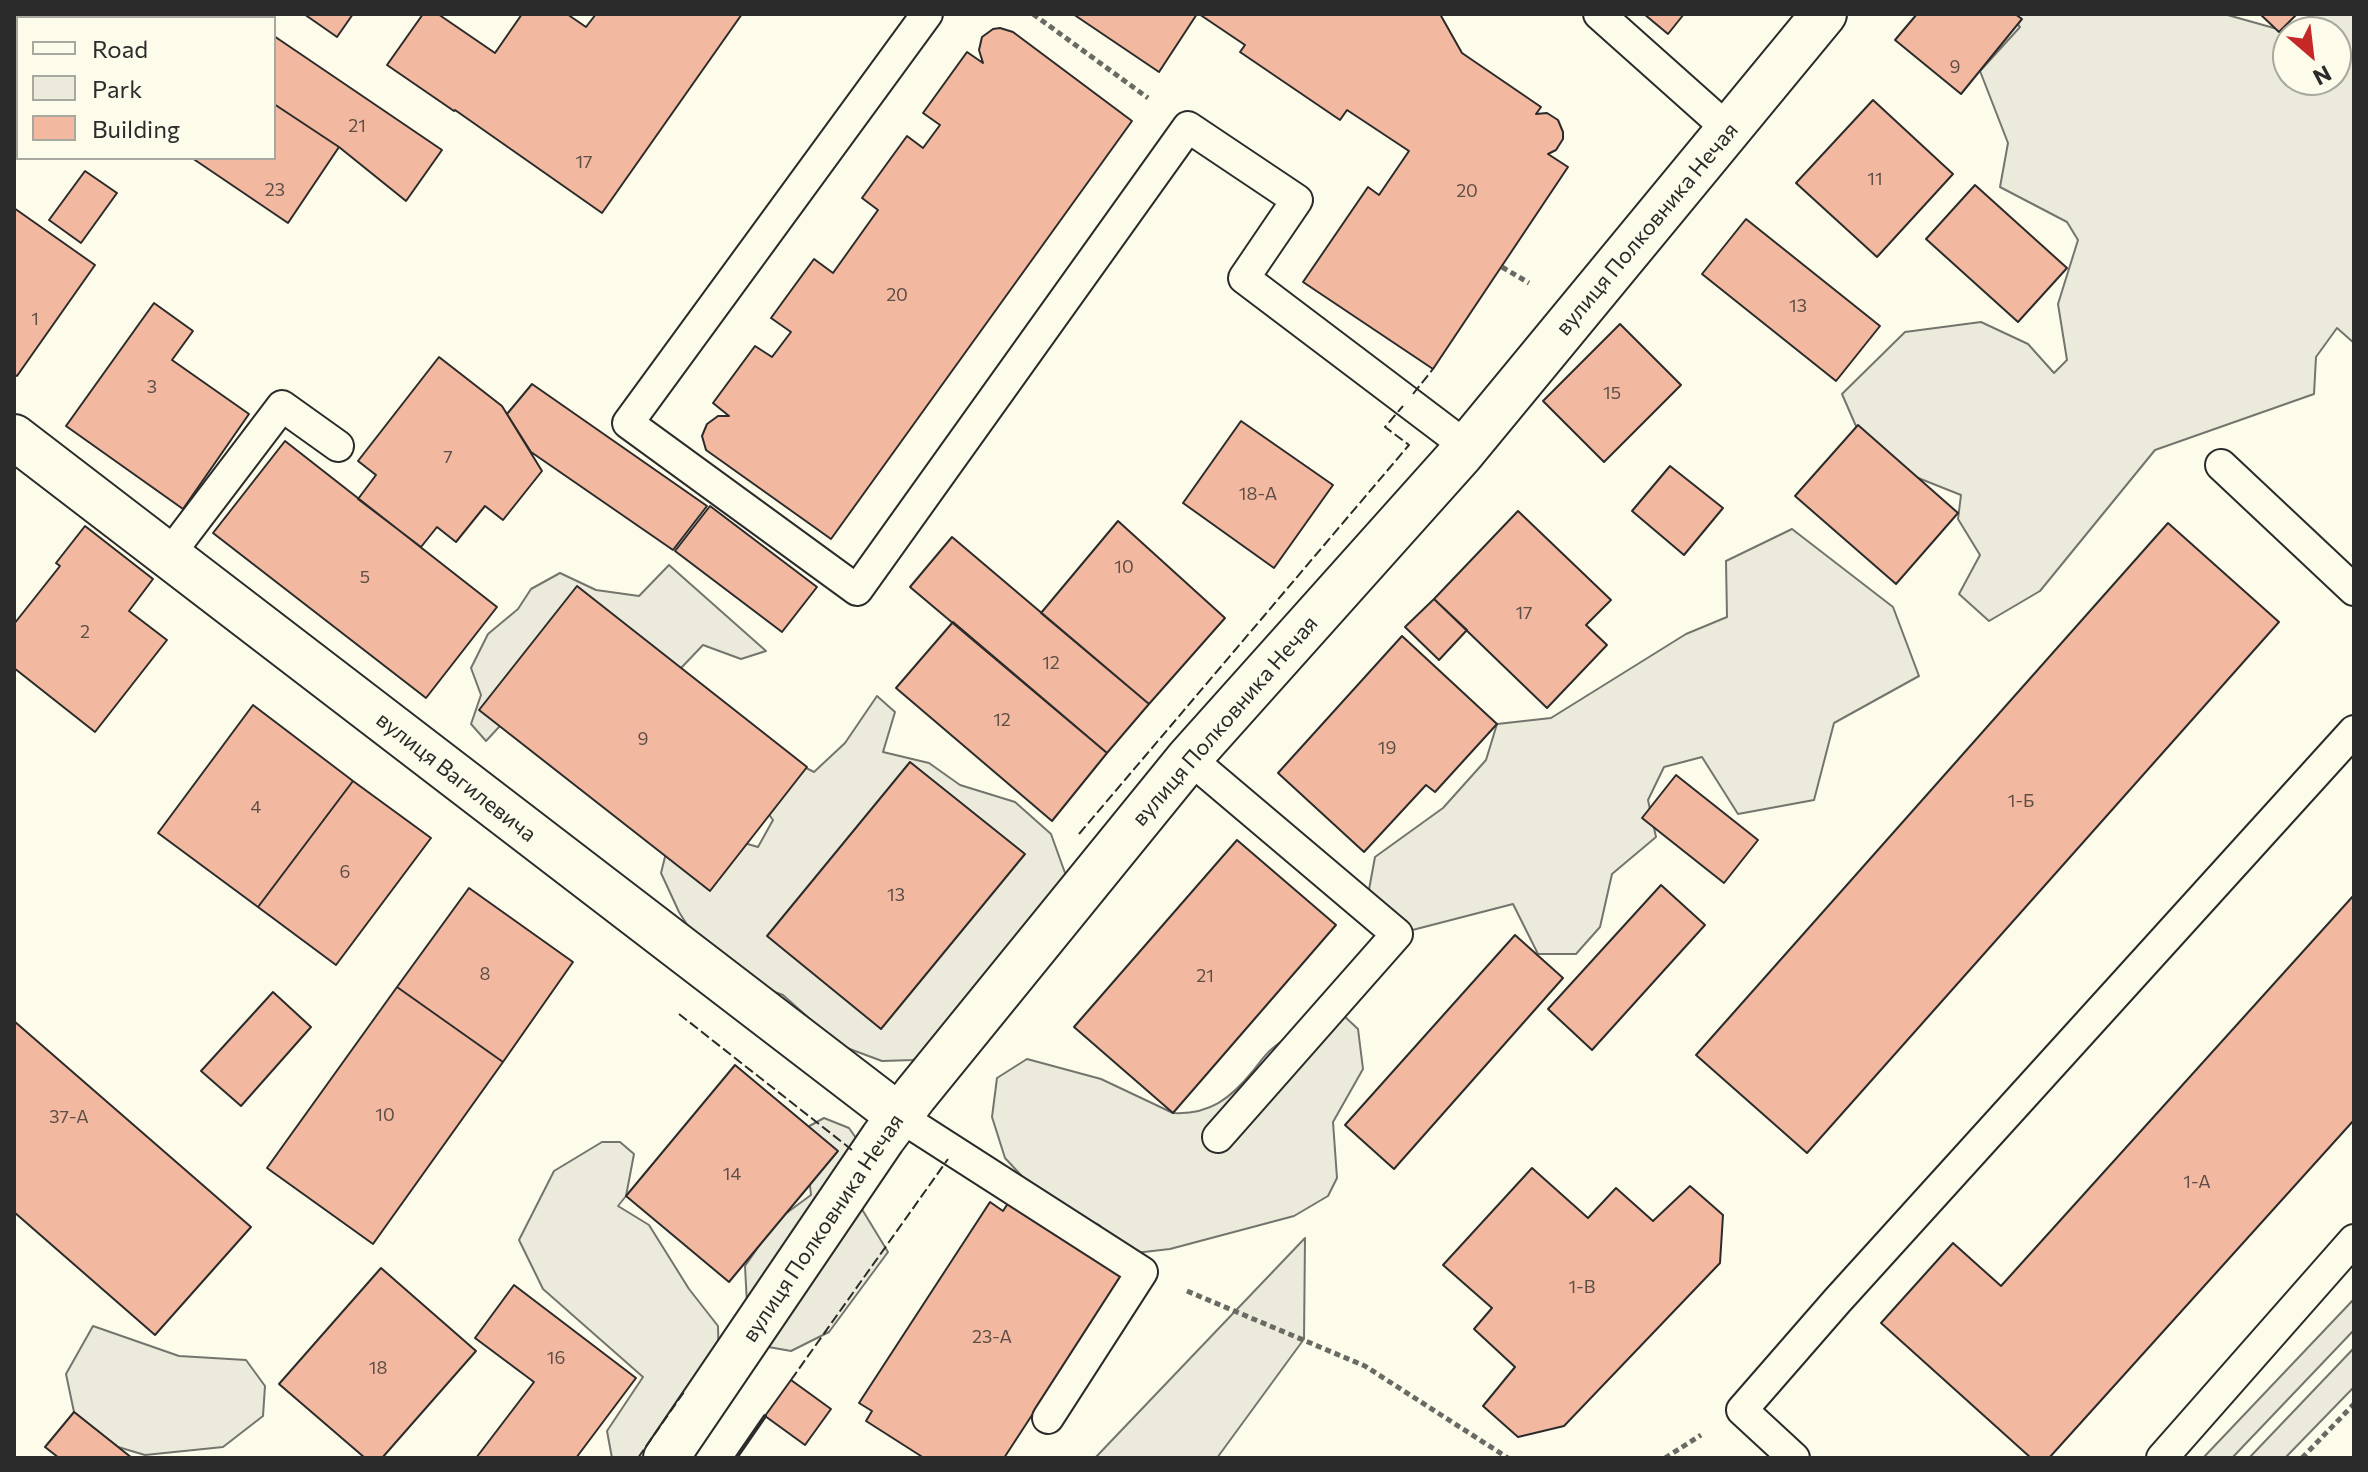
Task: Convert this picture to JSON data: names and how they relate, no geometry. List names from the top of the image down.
{
  "streets": {
    "street": ["вулиця Полковника Нечая", "вулиця Вагилевича"]
  },
  "crossings": [
    ["вулиця Полковника Нечая", "вулиця Вагилевича"]
  ],
  "house_numbers": [
    "9",
    "21",
    "17",
    "11",
    "23",
    "20",
    "20",
    "13",
    "1",
    "3",
    "15",
    "7",
    "18-А",
    "10",
    "5",
    "17",
    "2",
    "12",
    "12",
    "9",
    "19",
    "1-Б",
    "4",
    "6",
    "13",
    "8",
    "21",
    "10",
    "37-А",
    "14",
    "1-А",
    "1-В",
    "23-А",
    "16",
    "18"
  ],
  "legend": ["Road", "Park", "Building"],
  "north": "bottom right"
}
